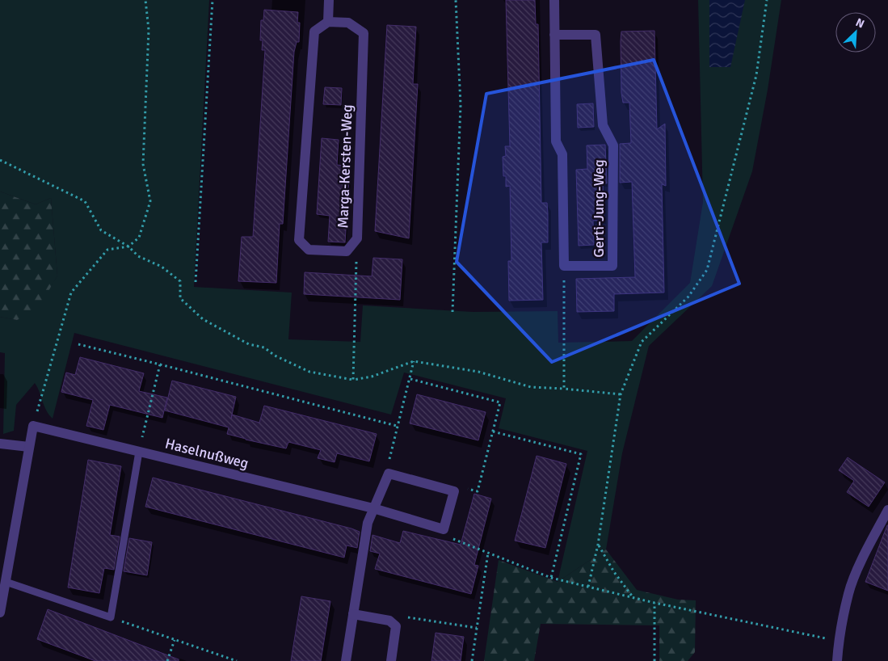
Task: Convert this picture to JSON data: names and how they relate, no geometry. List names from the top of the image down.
{
  "streets": {
    "street": ["Marga-Kersten-Weg", "Gerti-Jung-Weg", "Haselnußweg"]
  },
  "north": "top right"
}
